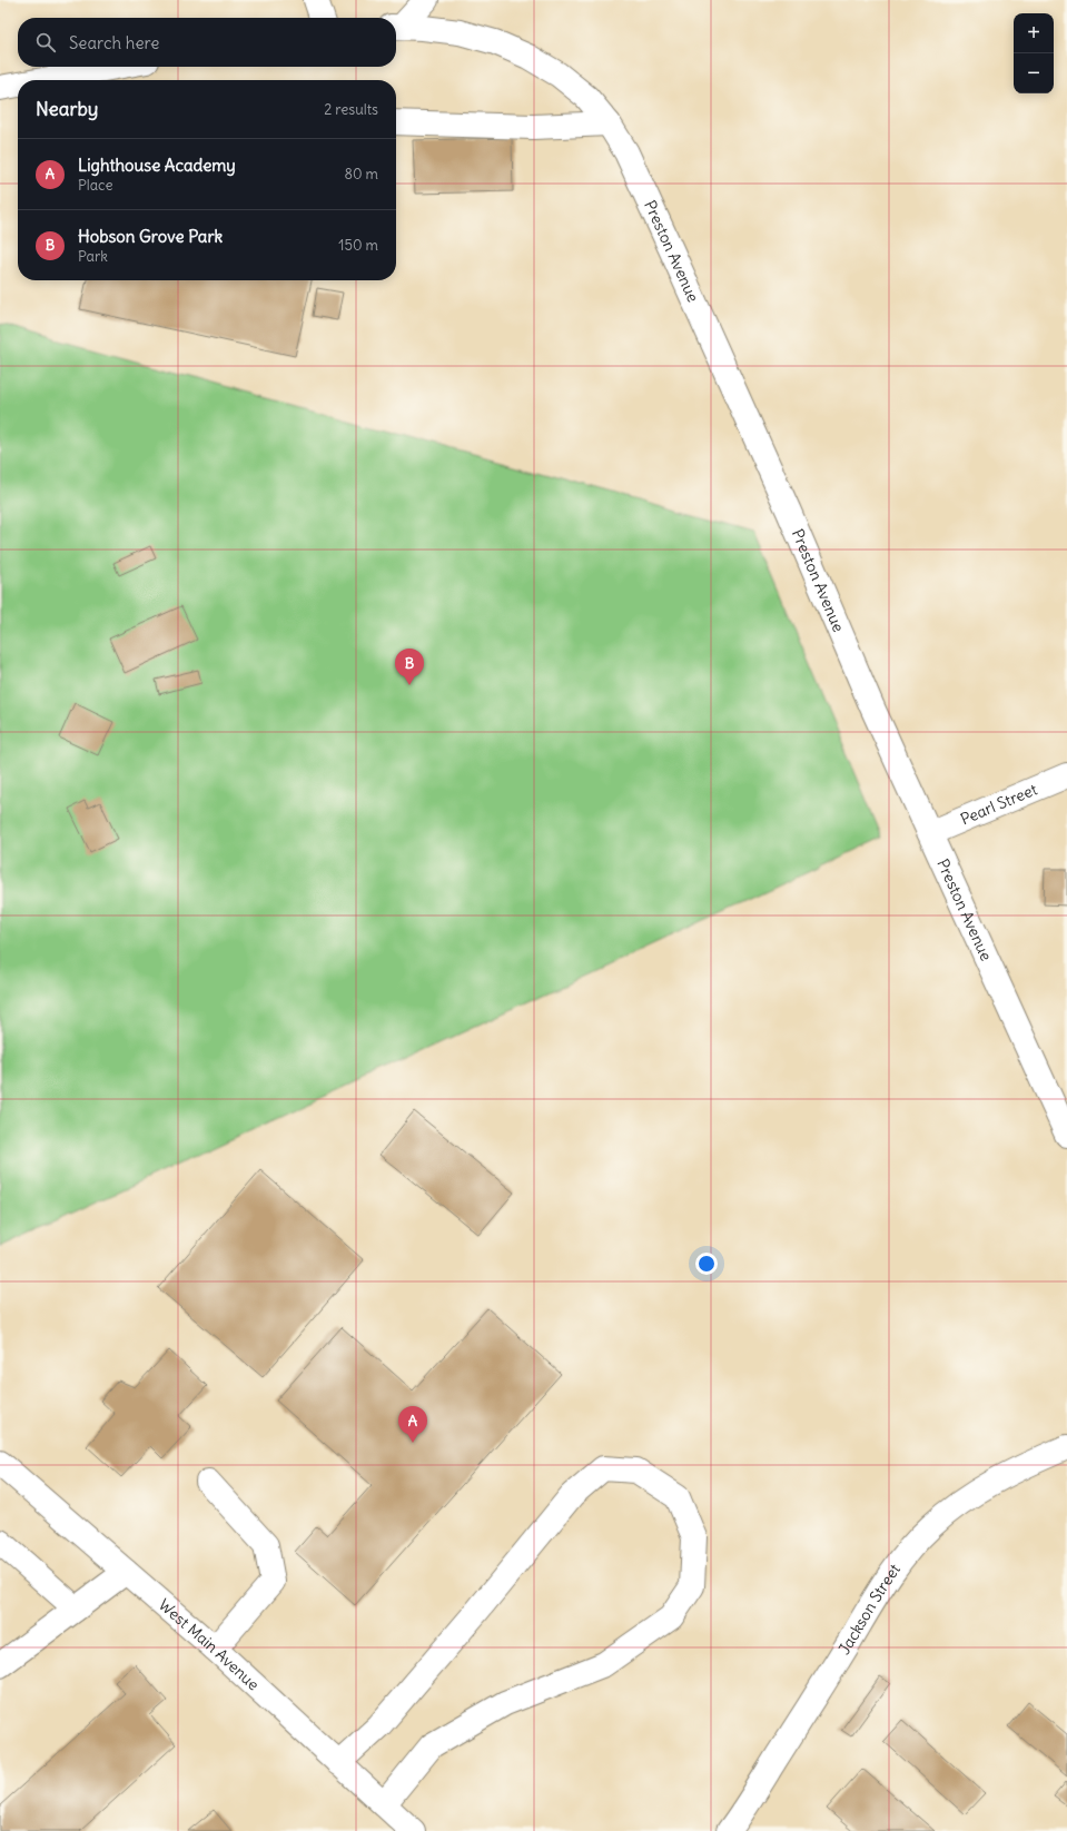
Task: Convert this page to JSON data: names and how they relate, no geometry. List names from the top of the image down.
{
  "streets": {
    "street": [
      "Preston Avenue",
      "Pearl Street",
      "Jackson Street",
      "West Main Avenue"
    ]
  },
  "crossings": [
    ["Preston Avenue", "Pearl Street"]
  ],
  "page": {
    "map_buttons": ["+", "−"],
    "search": "Search here",
    "heading": ["Nearby", "2 results"],
    "list": [
      {
        "mark": "A",
        "name": "Lighthouse Academy",
        "note": "Place",
        "value": "80 m"
      },
      {
        "mark": "B",
        "name": "Hobson Grove Park",
        "note": "Park",
        "value": "150 m"
      }
    ],
    "pins": ["B", "A"]
  }
}
